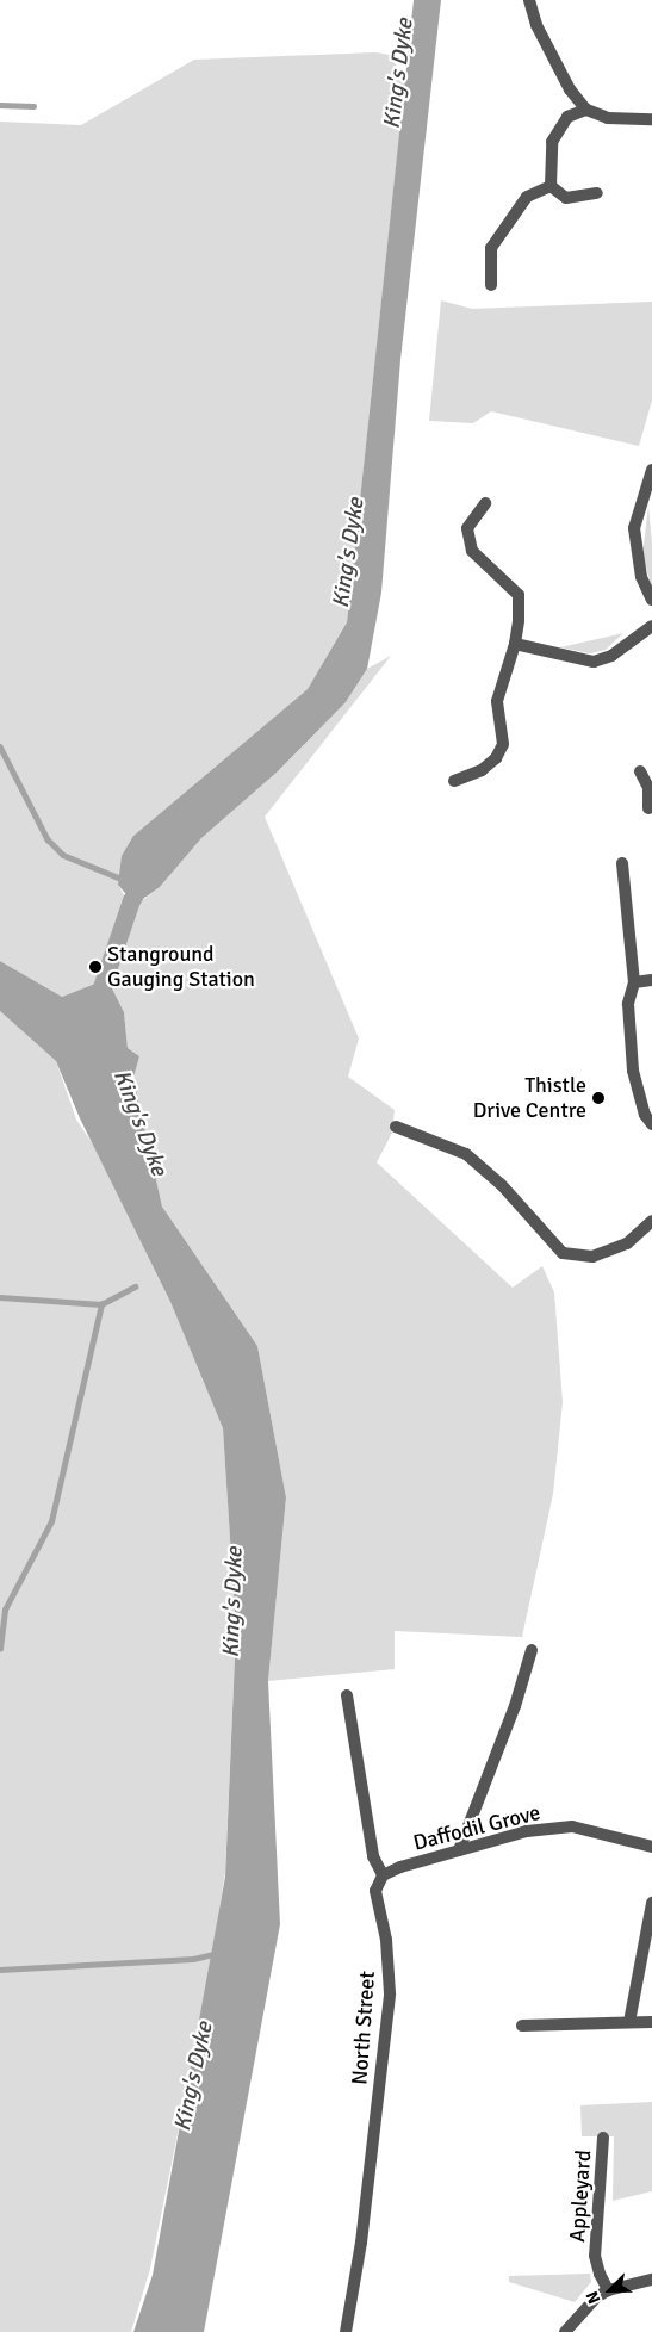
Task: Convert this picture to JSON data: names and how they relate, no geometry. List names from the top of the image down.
{
  "streets": {
    "street": ["Daffodil Grove", "North Street", "Appleyard"]
  },
  "crossings": [
    ["Daffodil Grove", "North Street"]
  ],
  "water": ["King's Dyke"],
  "places": ["Stanground Gauging Station", "Thistle Drive Centre"],
  "north": "bottom left"
}
